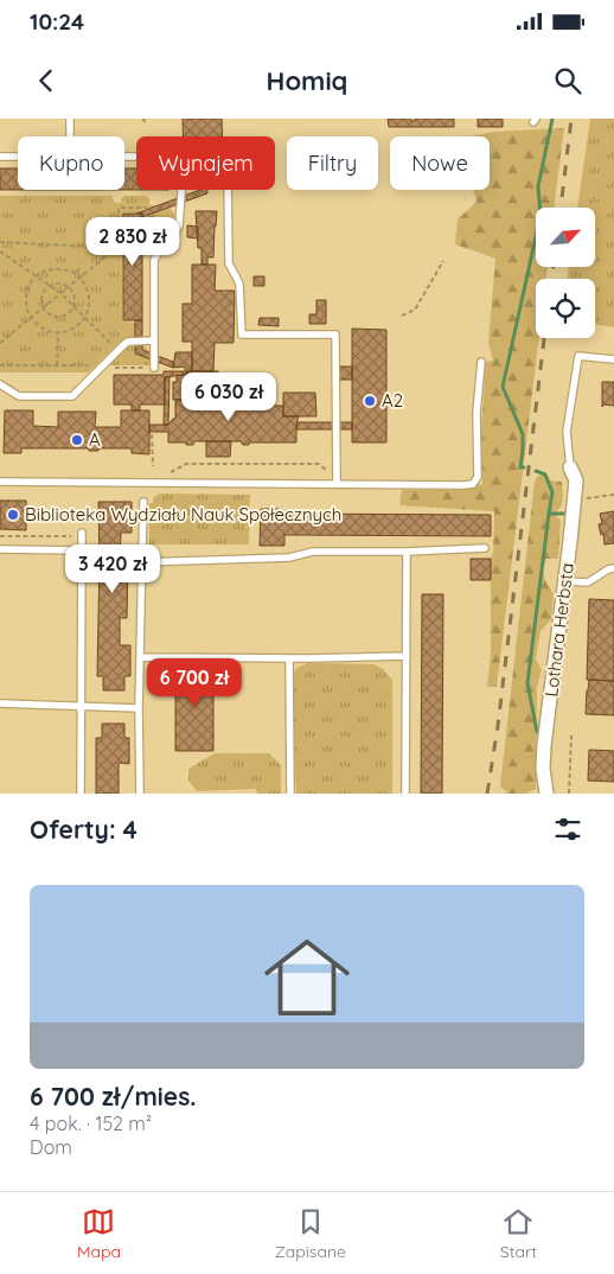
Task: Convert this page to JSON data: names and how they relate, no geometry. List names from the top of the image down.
{
  "streets": {
    "street": ["Lothara Herbsta"]
  },
  "places": ["A2", "A", "Biblioteka Wydziału Nauk Społecznych"],
  "north": "top right",
  "page": {
    "status": "10:24",
    "header": "Homiq",
    "chip": [
      "Kupno",
      "Wynajem",
      "Filtry",
      "Nowe"
    ],
    "price": [
      "2 830 zł",
      "6 030 zł",
      "3 420 zł",
      "6 700 zł"
    ],
    "heading": "Oferty: 4",
    "list": [
      {
        "name": "6 700 zł/mies.",
        "note": "4 pok. · 152 m² · Dom"
      }
    ],
    "tabs": ["Mapa", "Zapisane", "Start"]
  }
}
